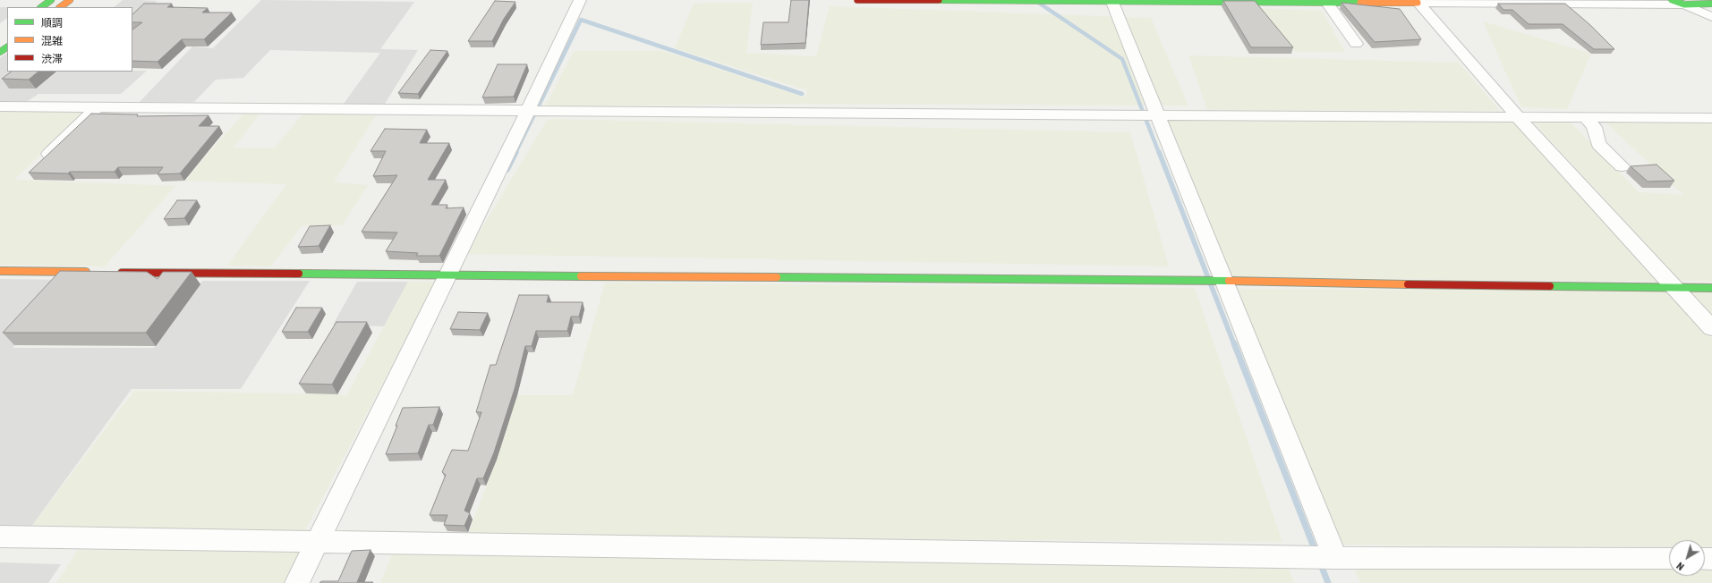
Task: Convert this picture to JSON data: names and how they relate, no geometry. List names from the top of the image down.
{
  "legend": ["順調", "混雑", "渋滞"],
  "north": "bottom left"
}
